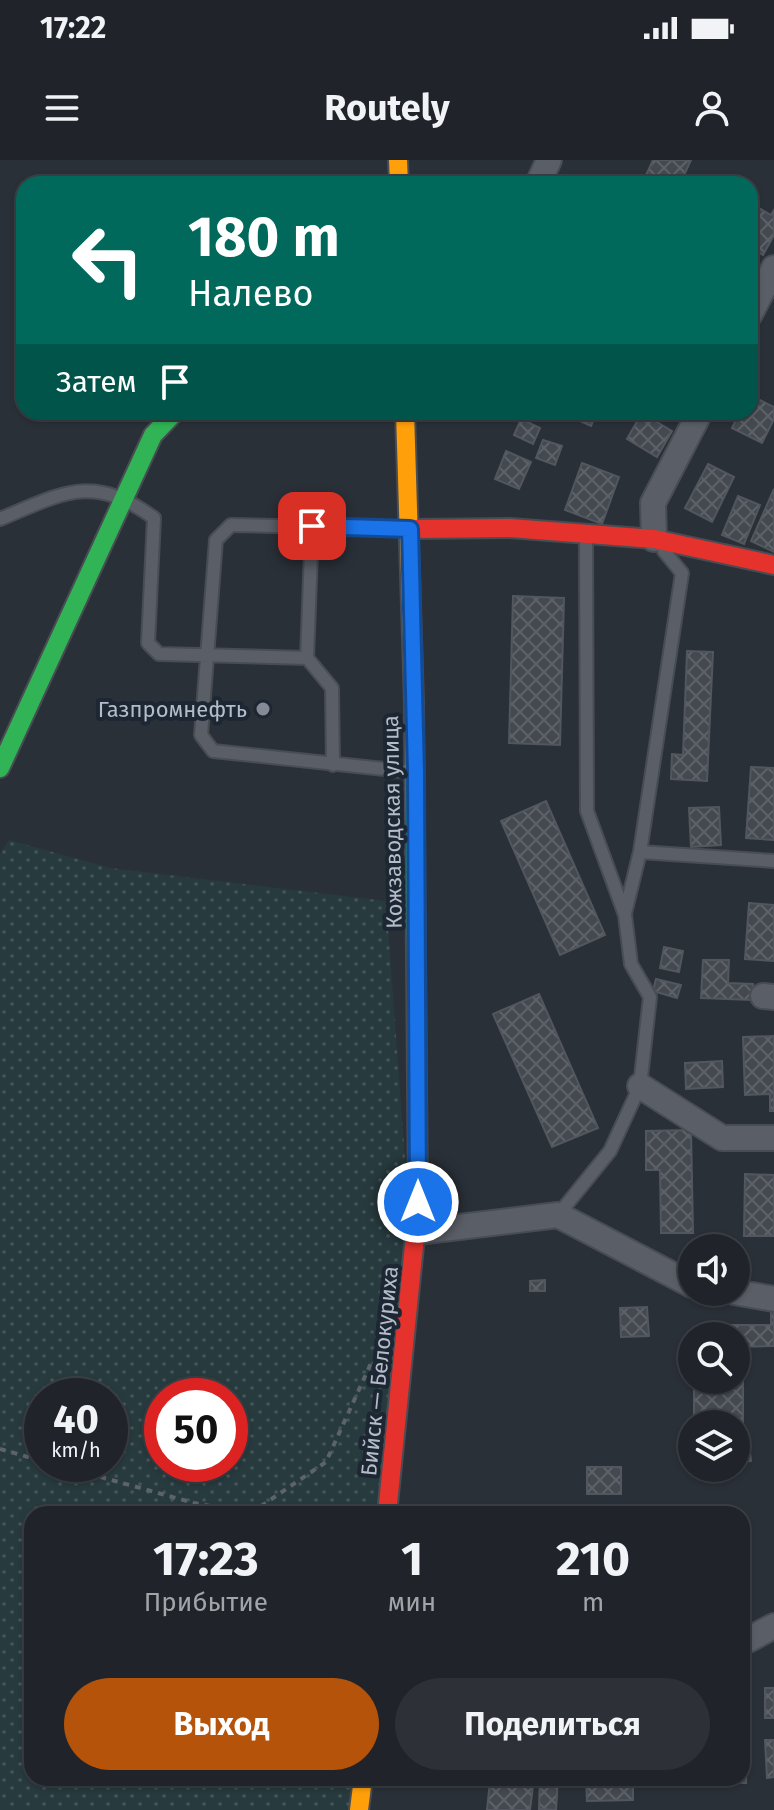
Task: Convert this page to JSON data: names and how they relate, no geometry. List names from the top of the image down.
{
  "streets": {
    "main road": ["Кожзаводская улица", "Бийск — Белокуриха"]
  },
  "crossings": [
    ["Кожзаводская улица", "Бийск — Белокуриха"]
  ],
  "places": ["Газпромнефть"],
  "page": {
    "status": "17:22",
    "header": "Routely",
    "turn": ["180 m", "Налево"],
    "then": "Затем",
    "speed": "40 km/h",
    "limit": "50",
    "eta": [
      "17:23",
      "Прибытие",
      "1",
      "мин",
      "210",
      "m"
    ],
    "buttons": ["Выход", "Поделиться"]
  }
}
